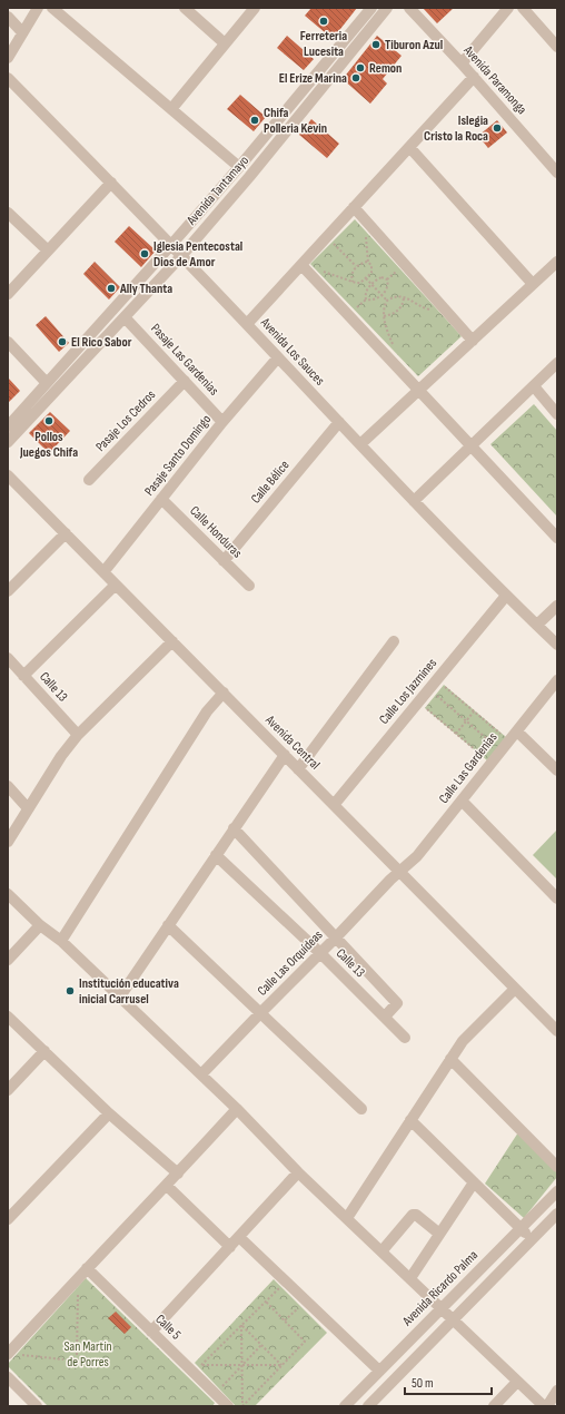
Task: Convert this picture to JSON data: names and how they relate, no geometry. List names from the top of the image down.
{
  "streets": {
    "street": [
      "Avenida Paramonga",
      "Avenida Tantamayo",
      "Avenida Los Sauces",
      "Pasaje Las Gardenias",
      "Pasaje Los Cedros",
      "Pasaje Santo Domingo",
      "Calle Bélice",
      "Calle Honduras",
      "Calle 13",
      "Calle Los Jazmines",
      "Avenida Central",
      "Calle Las Gardenias",
      "Calle Las Orquídeas",
      "Avenida Ricardo Palma",
      "Calle 5"
    ]
  },
  "crossings": [
    ["Avenida Tantamayo", "Avenida Los Sauces"],
    ["Avenida Tantamayo", "Pasaje Las Gardenias"],
    ["Avenida Los Sauces", "Pasaje Santo Domingo"],
    ["Avenida Los Sauces", "Calle Bélice"],
    ["Avenida Los Sauces", "Calle Los Jazmines"],
    ["Pasaje Las Gardenias", "Pasaje Los Cedros"],
    ["Pasaje Las Gardenias", "Pasaje Santo Domingo"],
    ["Pasaje Santo Domingo", "Calle Honduras"],
    ["Pasaje Santo Domingo", "Avenida Central"],
    ["Calle Bélice", "Calle Honduras"],
    ["Calle 13", "Calle Las Orquídeas"],
    ["Calle Los Jazmines", "Avenida Central"],
    ["Avenida Central", "Calle Las Gardenias"],
    ["Avenida Central", "Calle Las Orquídeas"],
    ["Calle Las Gardenias", "Calle Las Orquídeas"]
  ],
  "parks": ["San Martín de Porres"],
  "places": [
    "Ferreteria Lucesita",
    "Tiburon Azul",
    "Remon",
    "El Erize Marina",
    "Chifa Polleria Kevin",
    "Islegia Cristo la Roca",
    "Iglesia Pentecostal Dios de Amor",
    "Ally Thanta",
    "El Rico Sabor",
    "Pollos Juegos Chifa",
    "Institución educativa inicial Carrusel"
  ],
  "scale_bar": "50 m"
}
